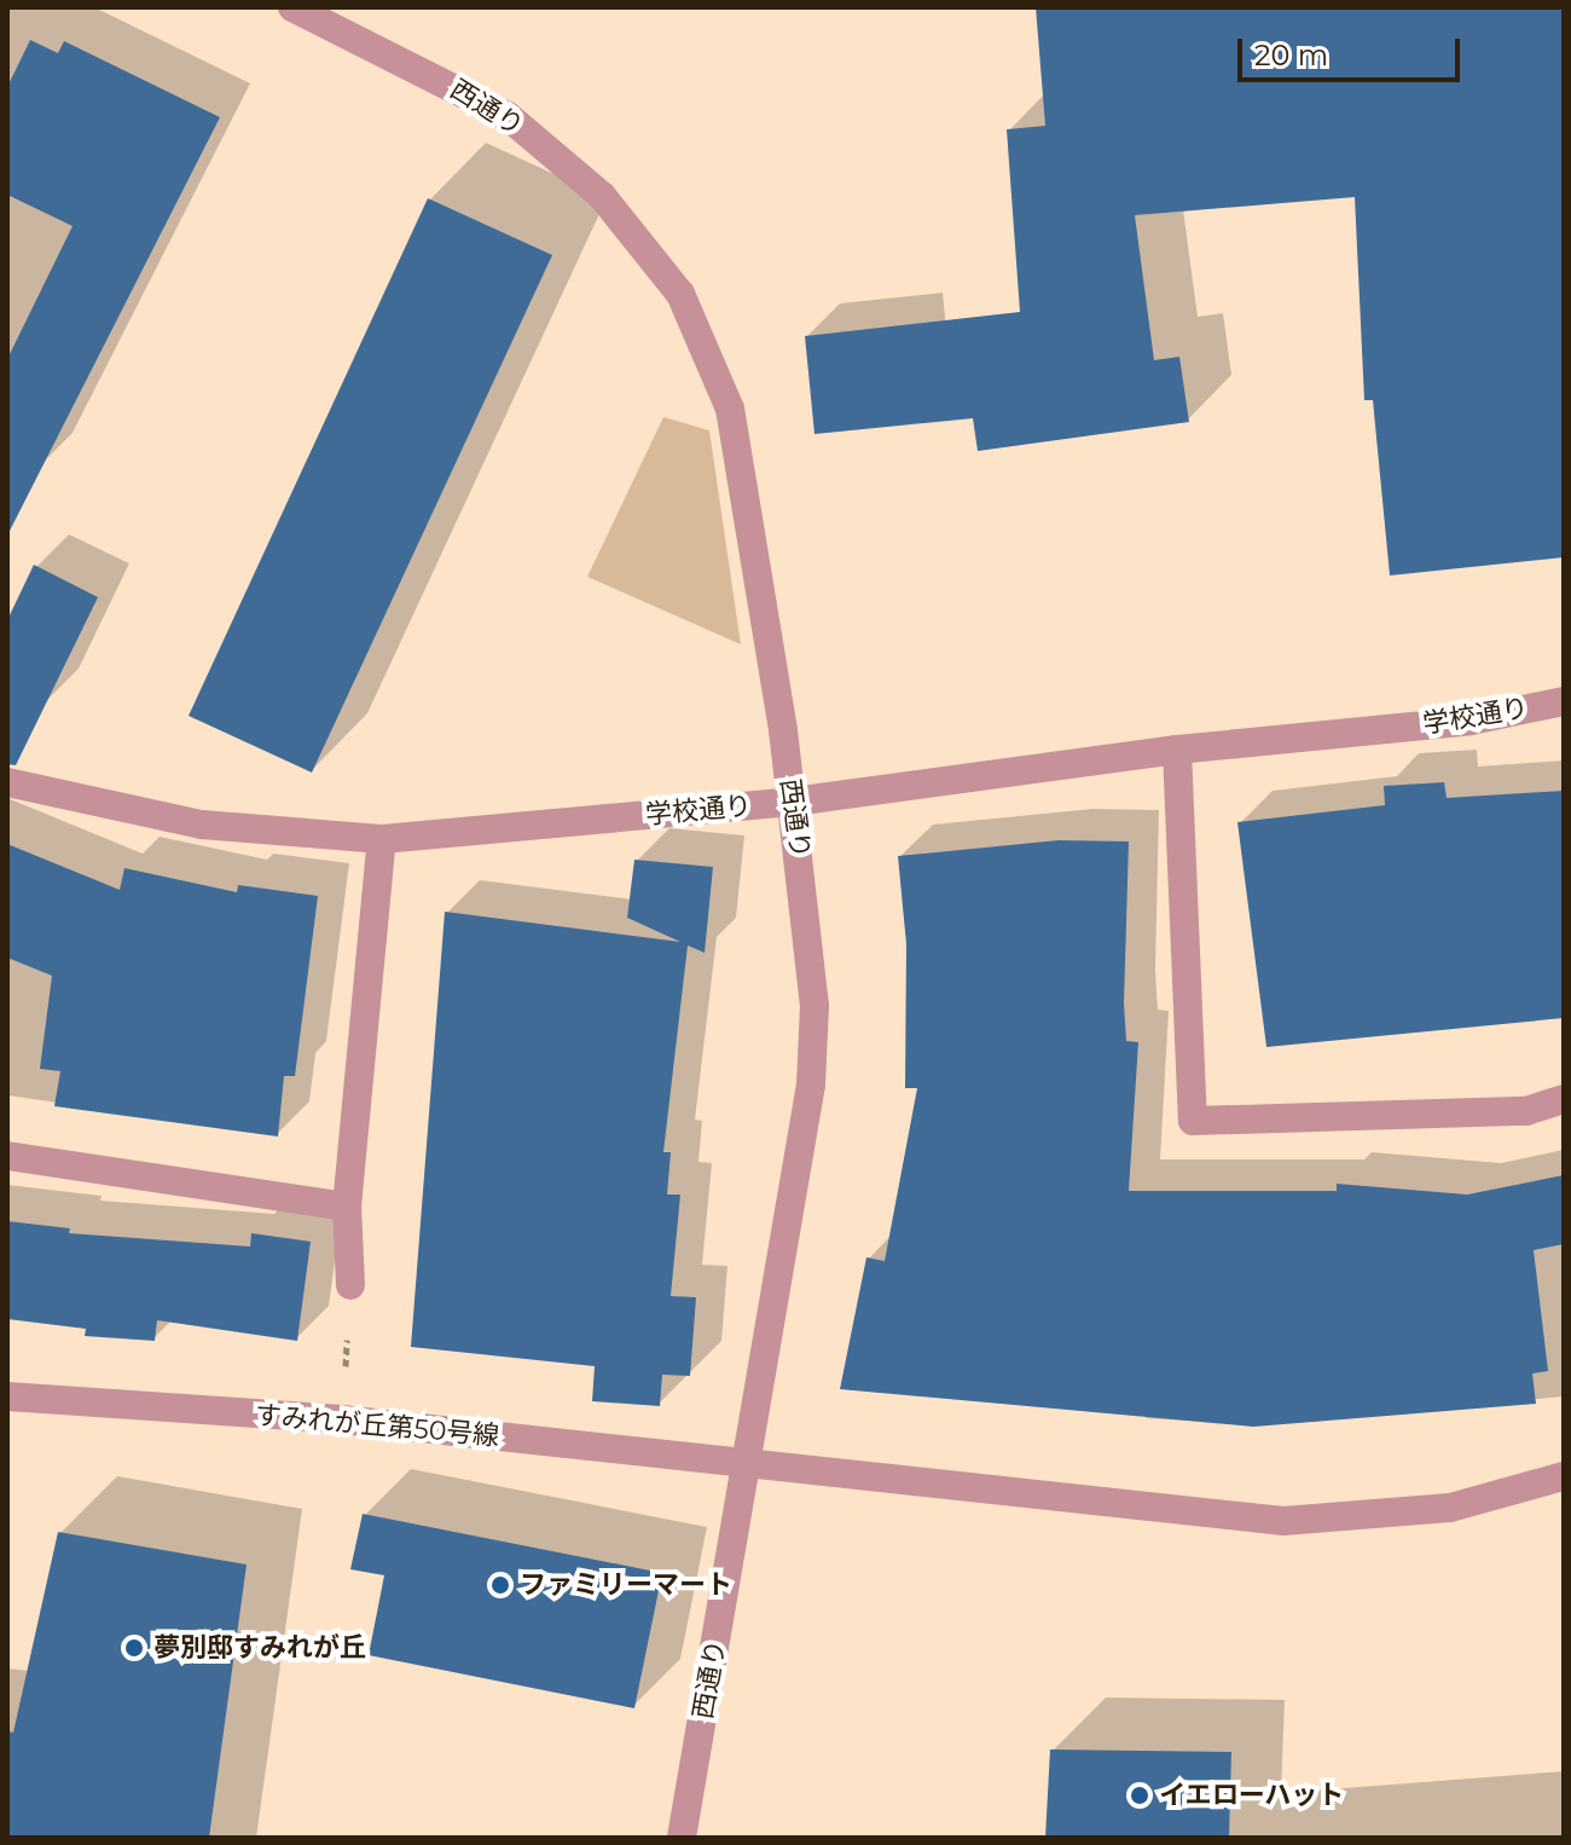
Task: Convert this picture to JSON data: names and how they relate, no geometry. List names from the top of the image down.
{
  "streets": {
    "street": ["西通り", "学校通り", "すみれが丘第50号線"]
  },
  "crossings": [
    ["西通り", "学校通り"],
    ["西通り", "すみれが丘第50号線"]
  ],
  "places": ["ファミリーマート", "夢別邸すみれが丘", "イエローハット"],
  "scale_bar": "20 m"
}
